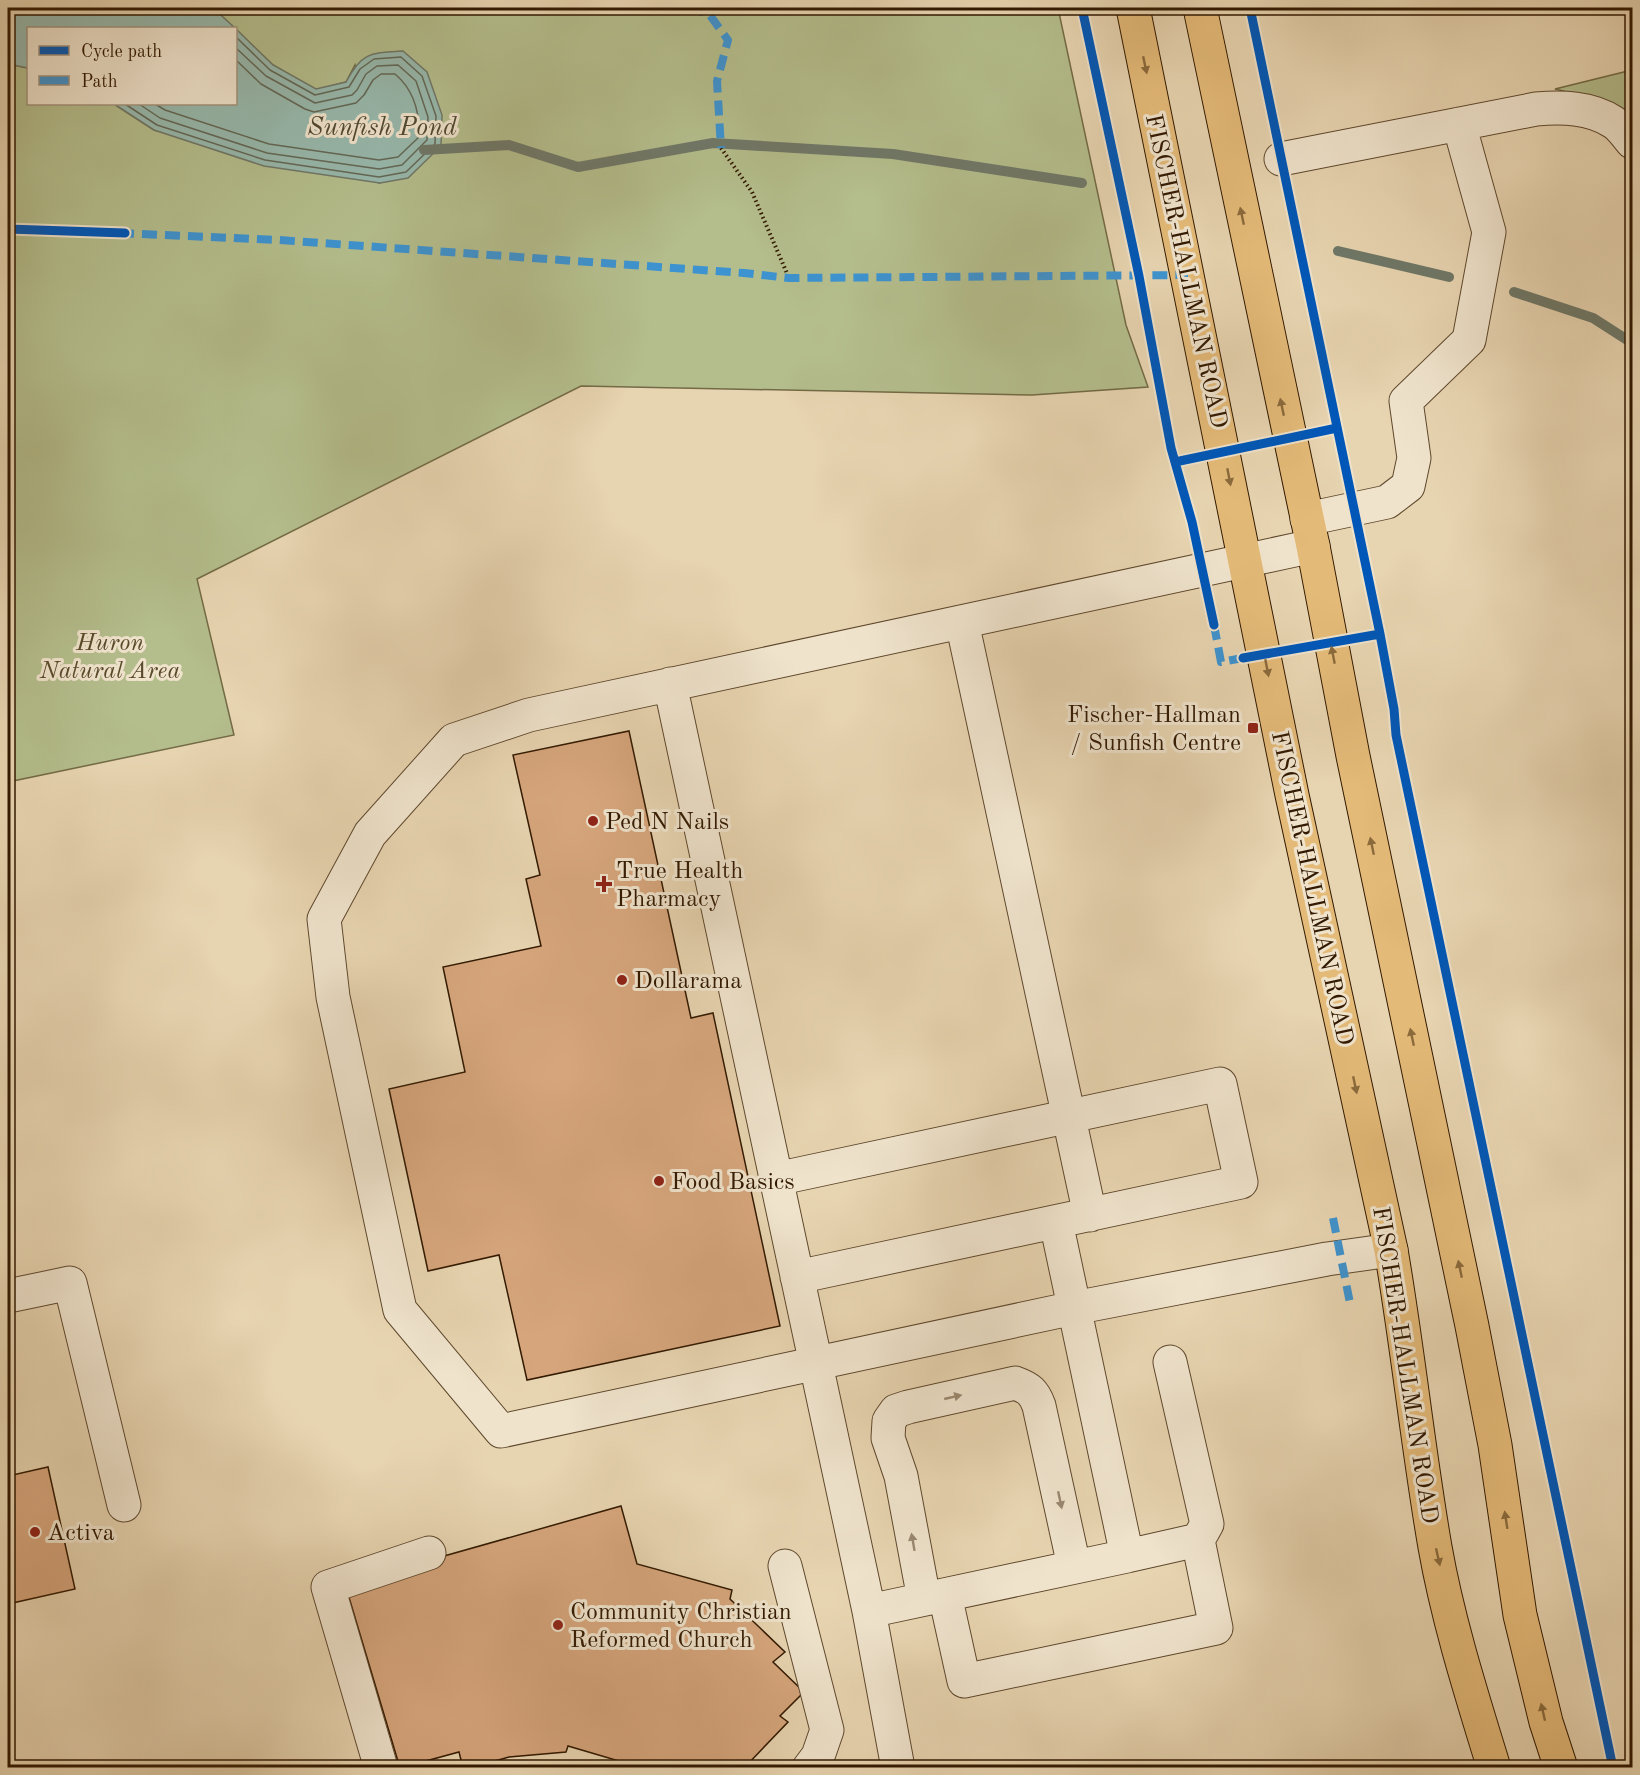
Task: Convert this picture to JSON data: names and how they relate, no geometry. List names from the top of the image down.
{
  "streets": {
    "main road": ["FISCHER-HALLMAN ROAD"]
  },
  "water": ["Sunfish Pond"],
  "parks": ["Huron Natural Area"],
  "places": {
    "transit": ["Fischer-Hallman / Sunfish Centre"],
    "other": [
      "Ped N Nails",
      "Dollarama",
      "Food Basics",
      "Activa",
      "Community Christian Reformed Church"
    ],
    "health": ["True Health Pharmacy"]
  },
  "legend": ["Cycle path", "Path"]
}
